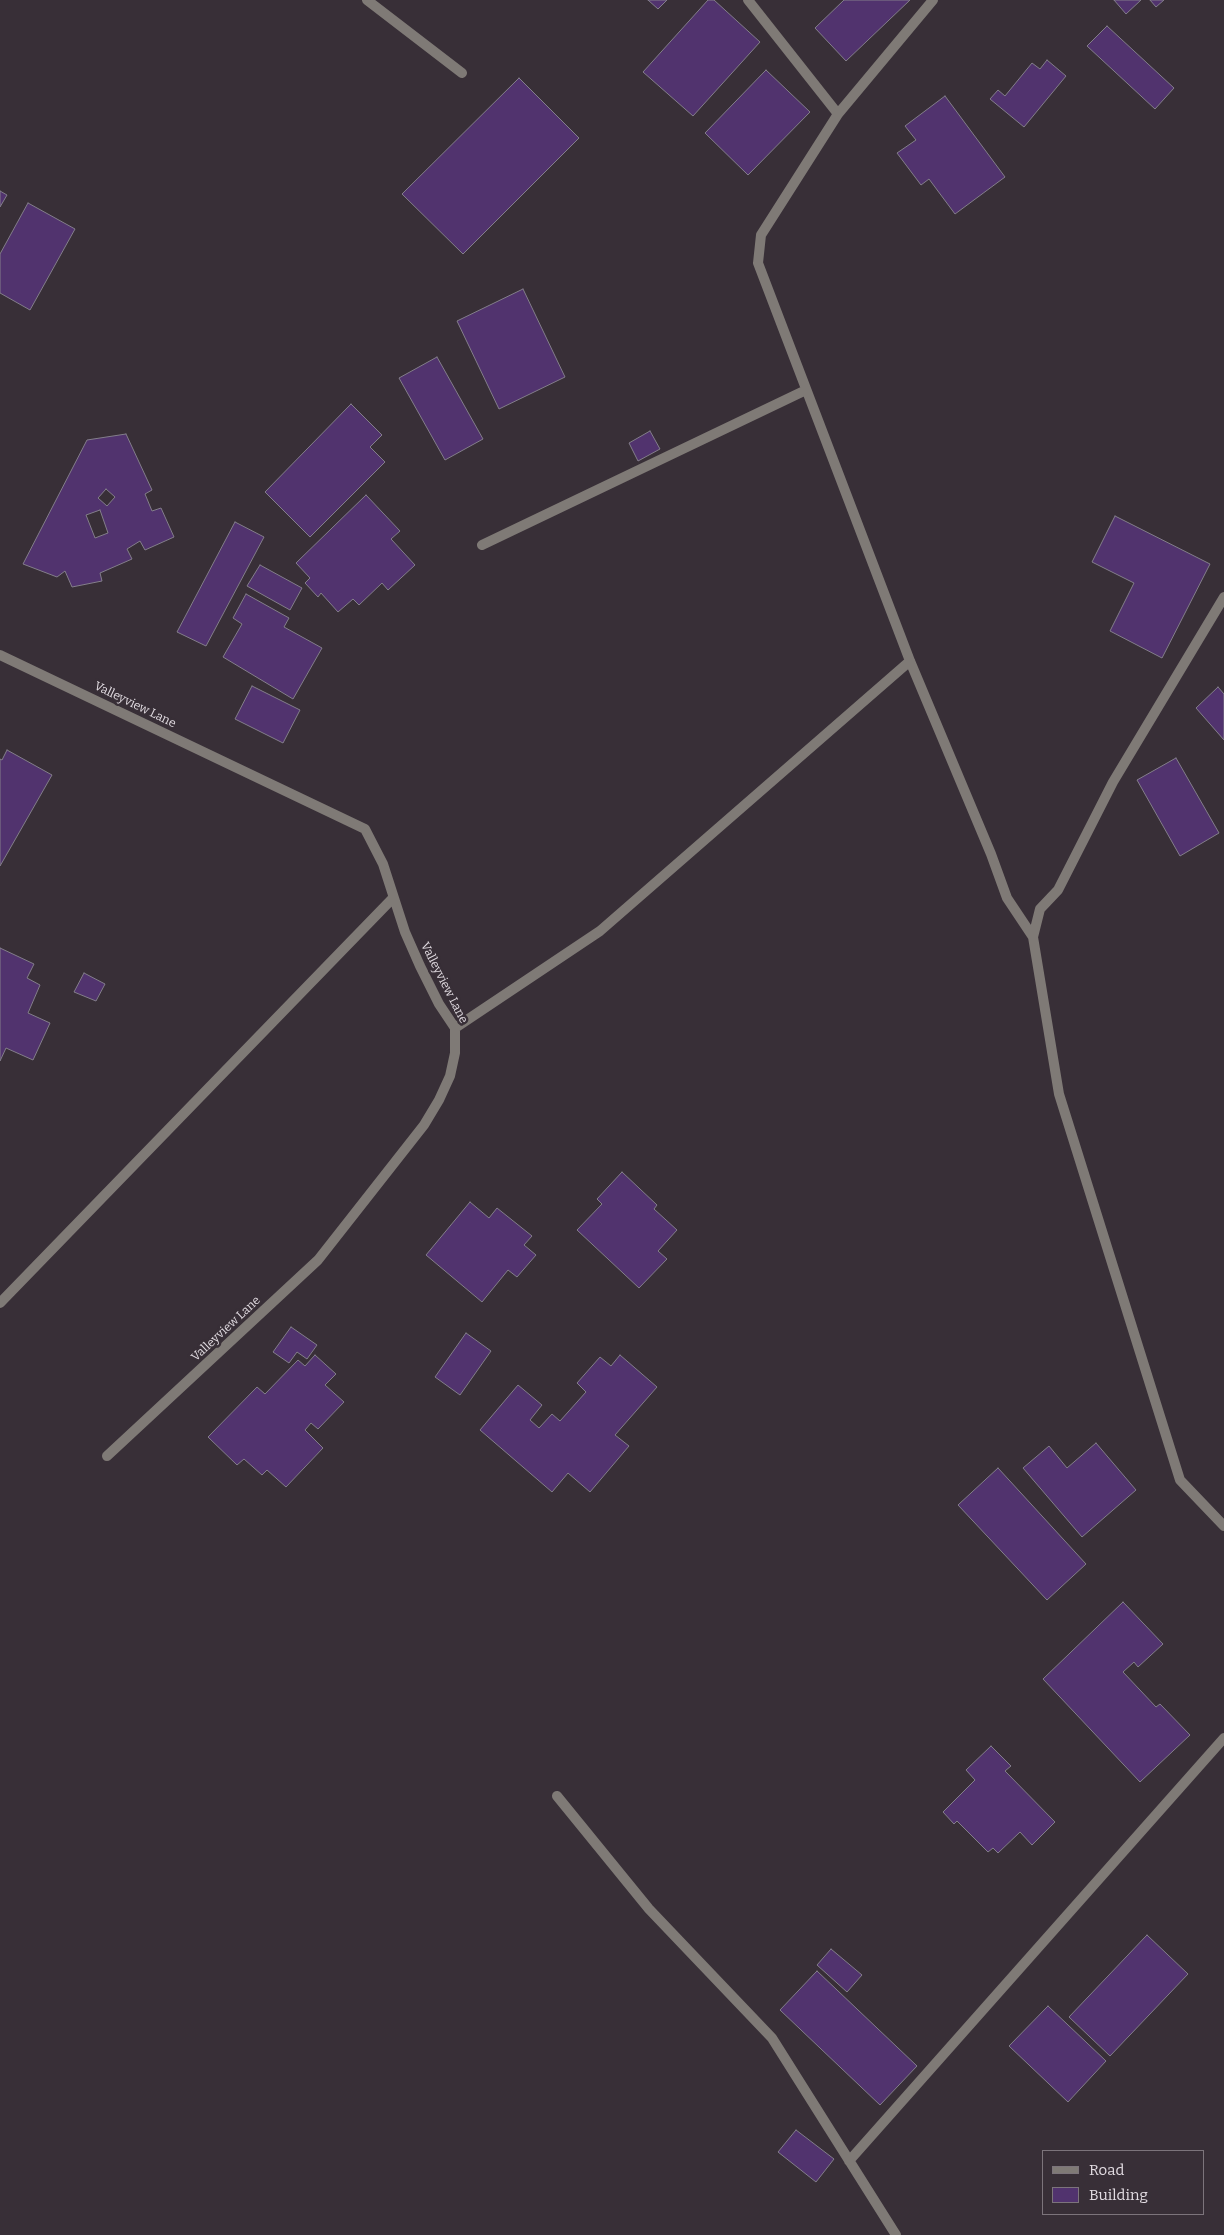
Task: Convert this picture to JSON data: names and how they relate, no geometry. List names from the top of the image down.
{
  "streets": {
    "street": ["Valleyview Lane"]
  },
  "legend": ["Road", "Building"]
}
